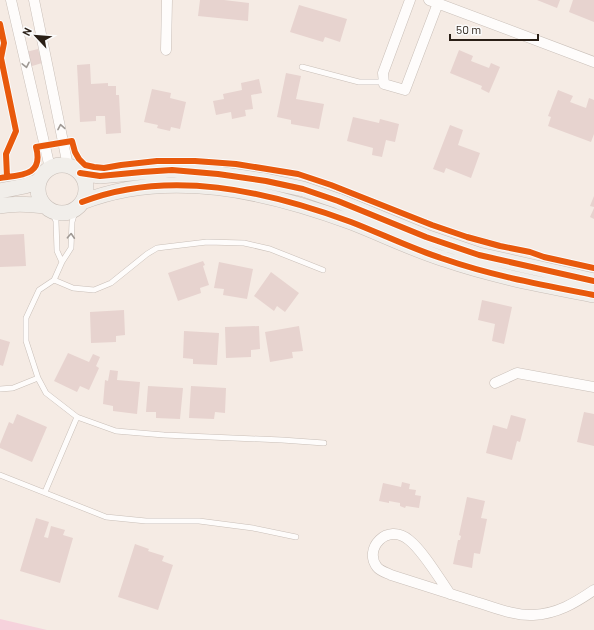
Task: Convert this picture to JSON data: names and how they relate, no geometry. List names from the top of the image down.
{
  "scale_bar": "50 m",
  "north": "top left"
}
